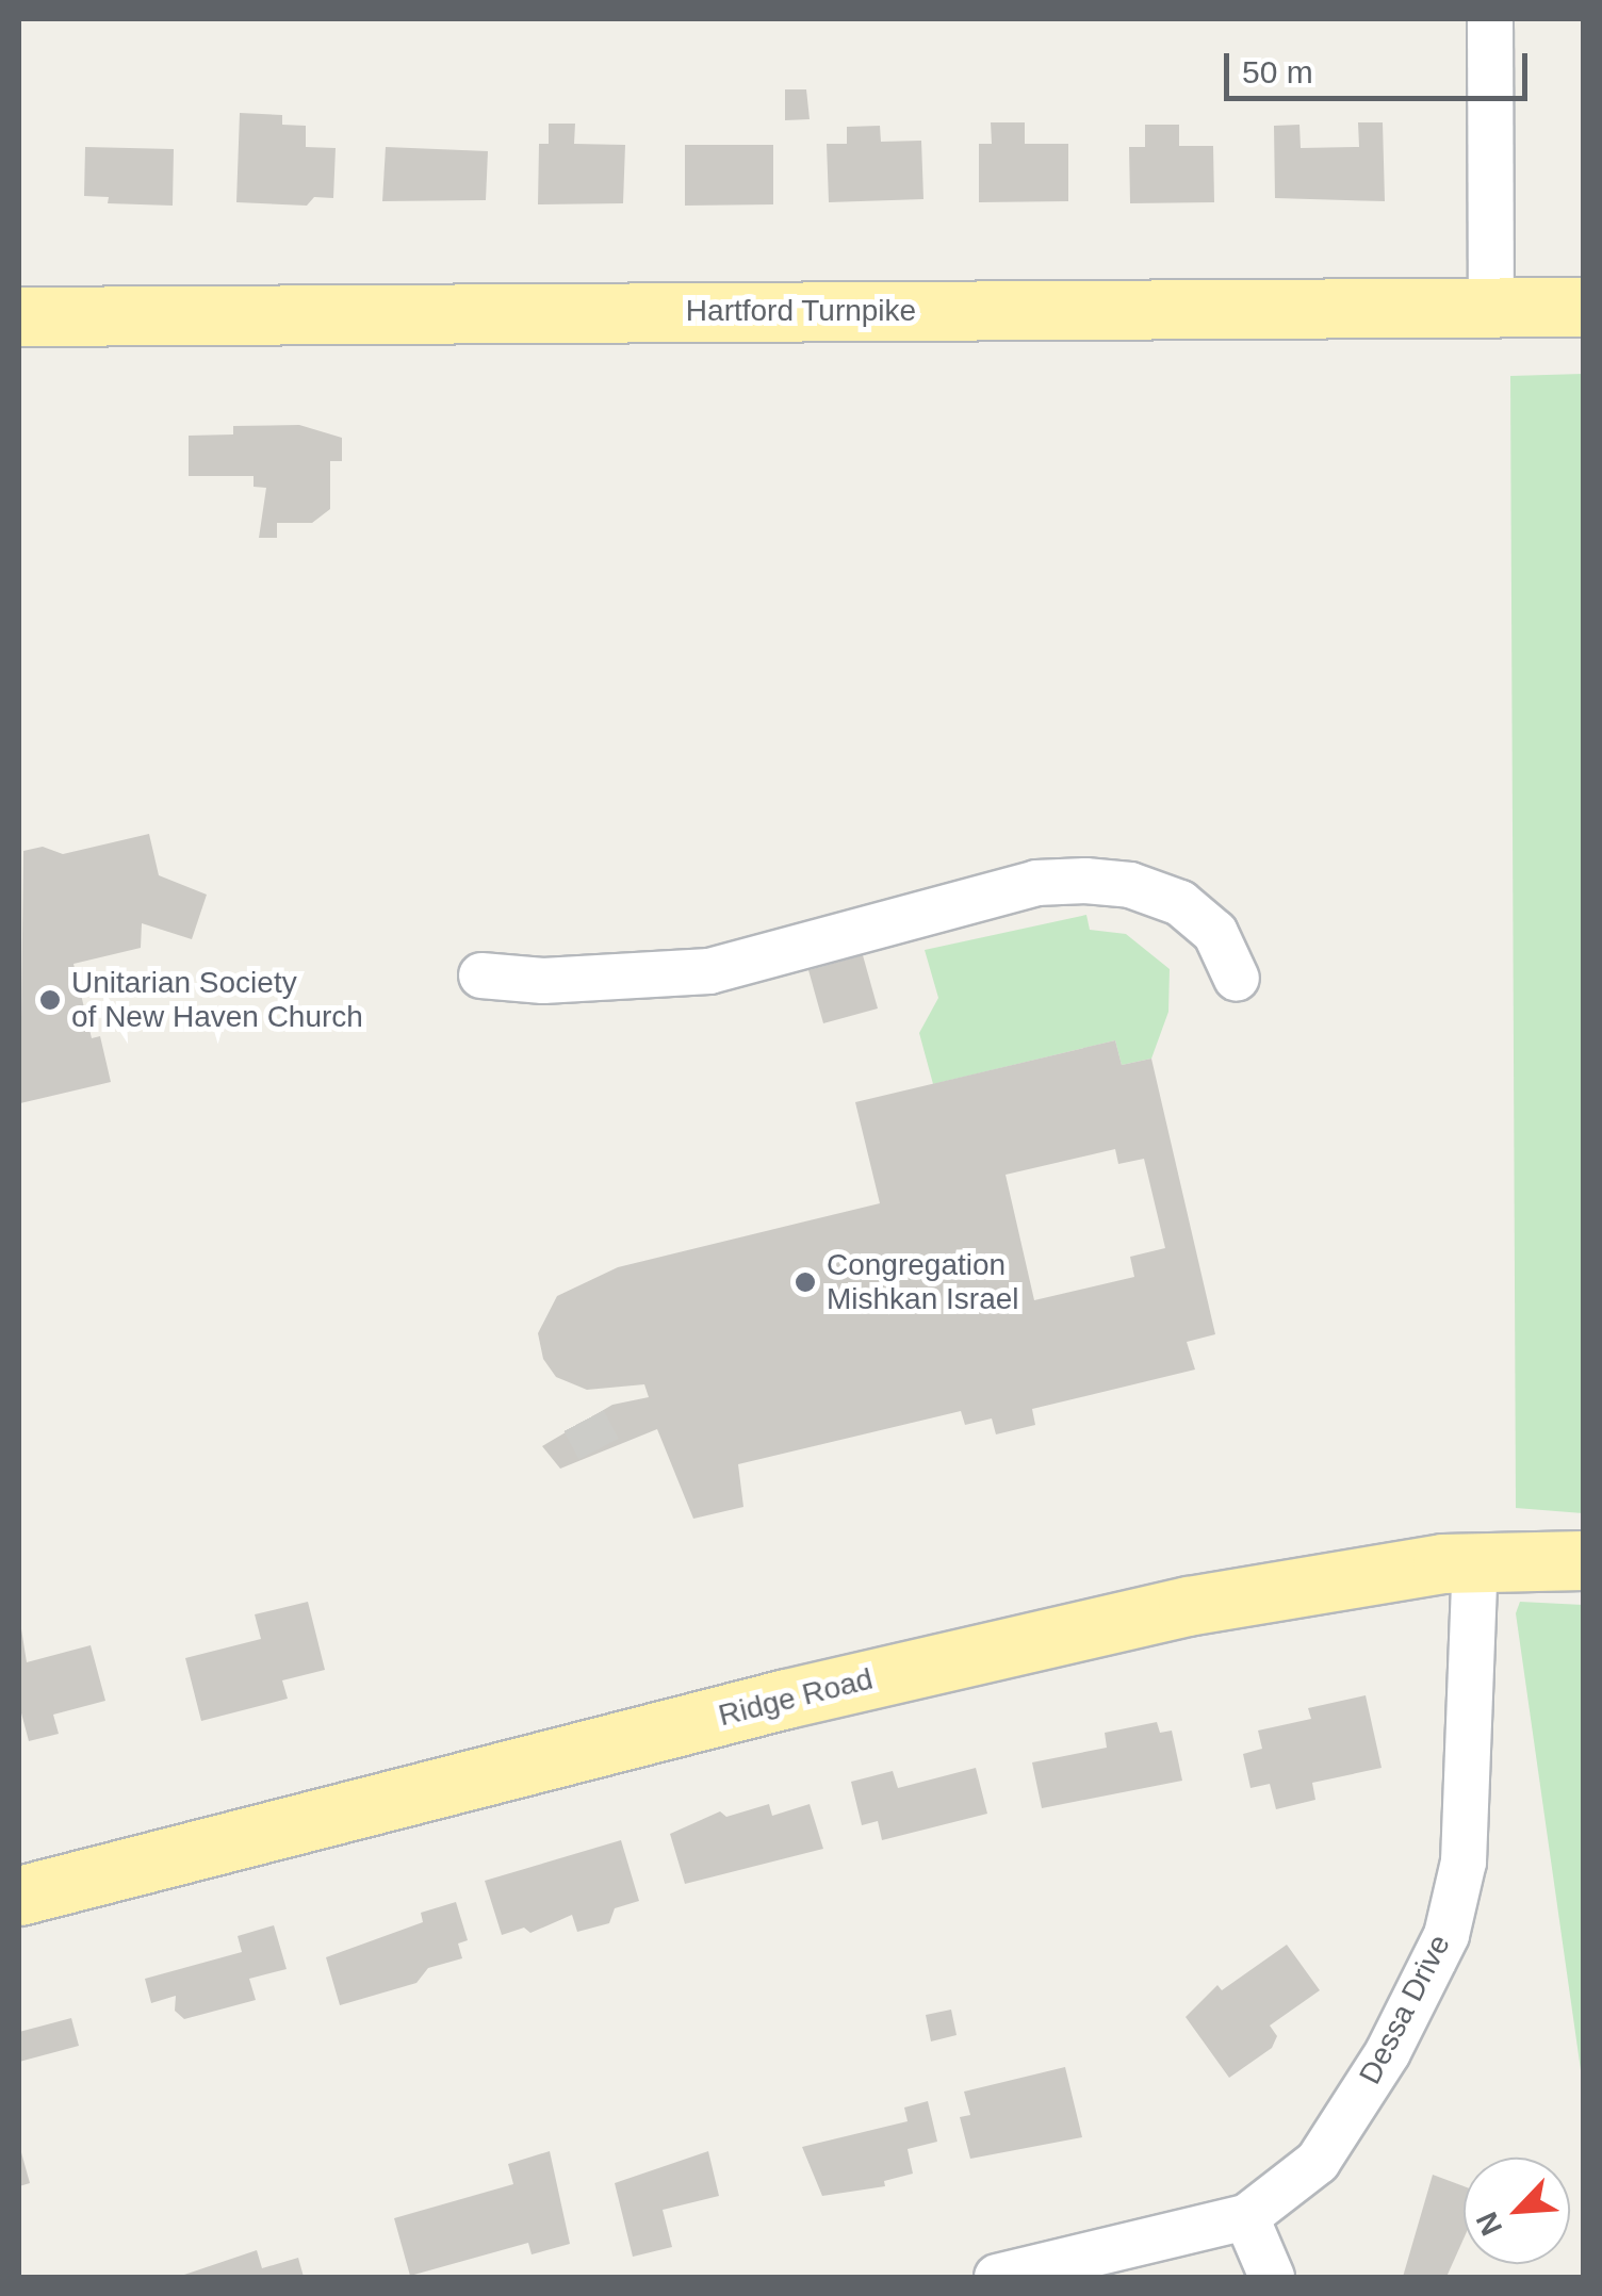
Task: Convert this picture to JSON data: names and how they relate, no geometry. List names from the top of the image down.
{
  "streets": {
    "main road": ["Hartford Turnpike", "Ridge Road"],
    "street": ["Dessa Drive"]
  },
  "crossings": [
    ["Ridge Road", "Dessa Drive"]
  ],
  "places": ["Unitarian Society of New Haven Church", "Congregation Mishkan Israel"],
  "scale_bar": "50 m",
  "north": "bottom left"
}
